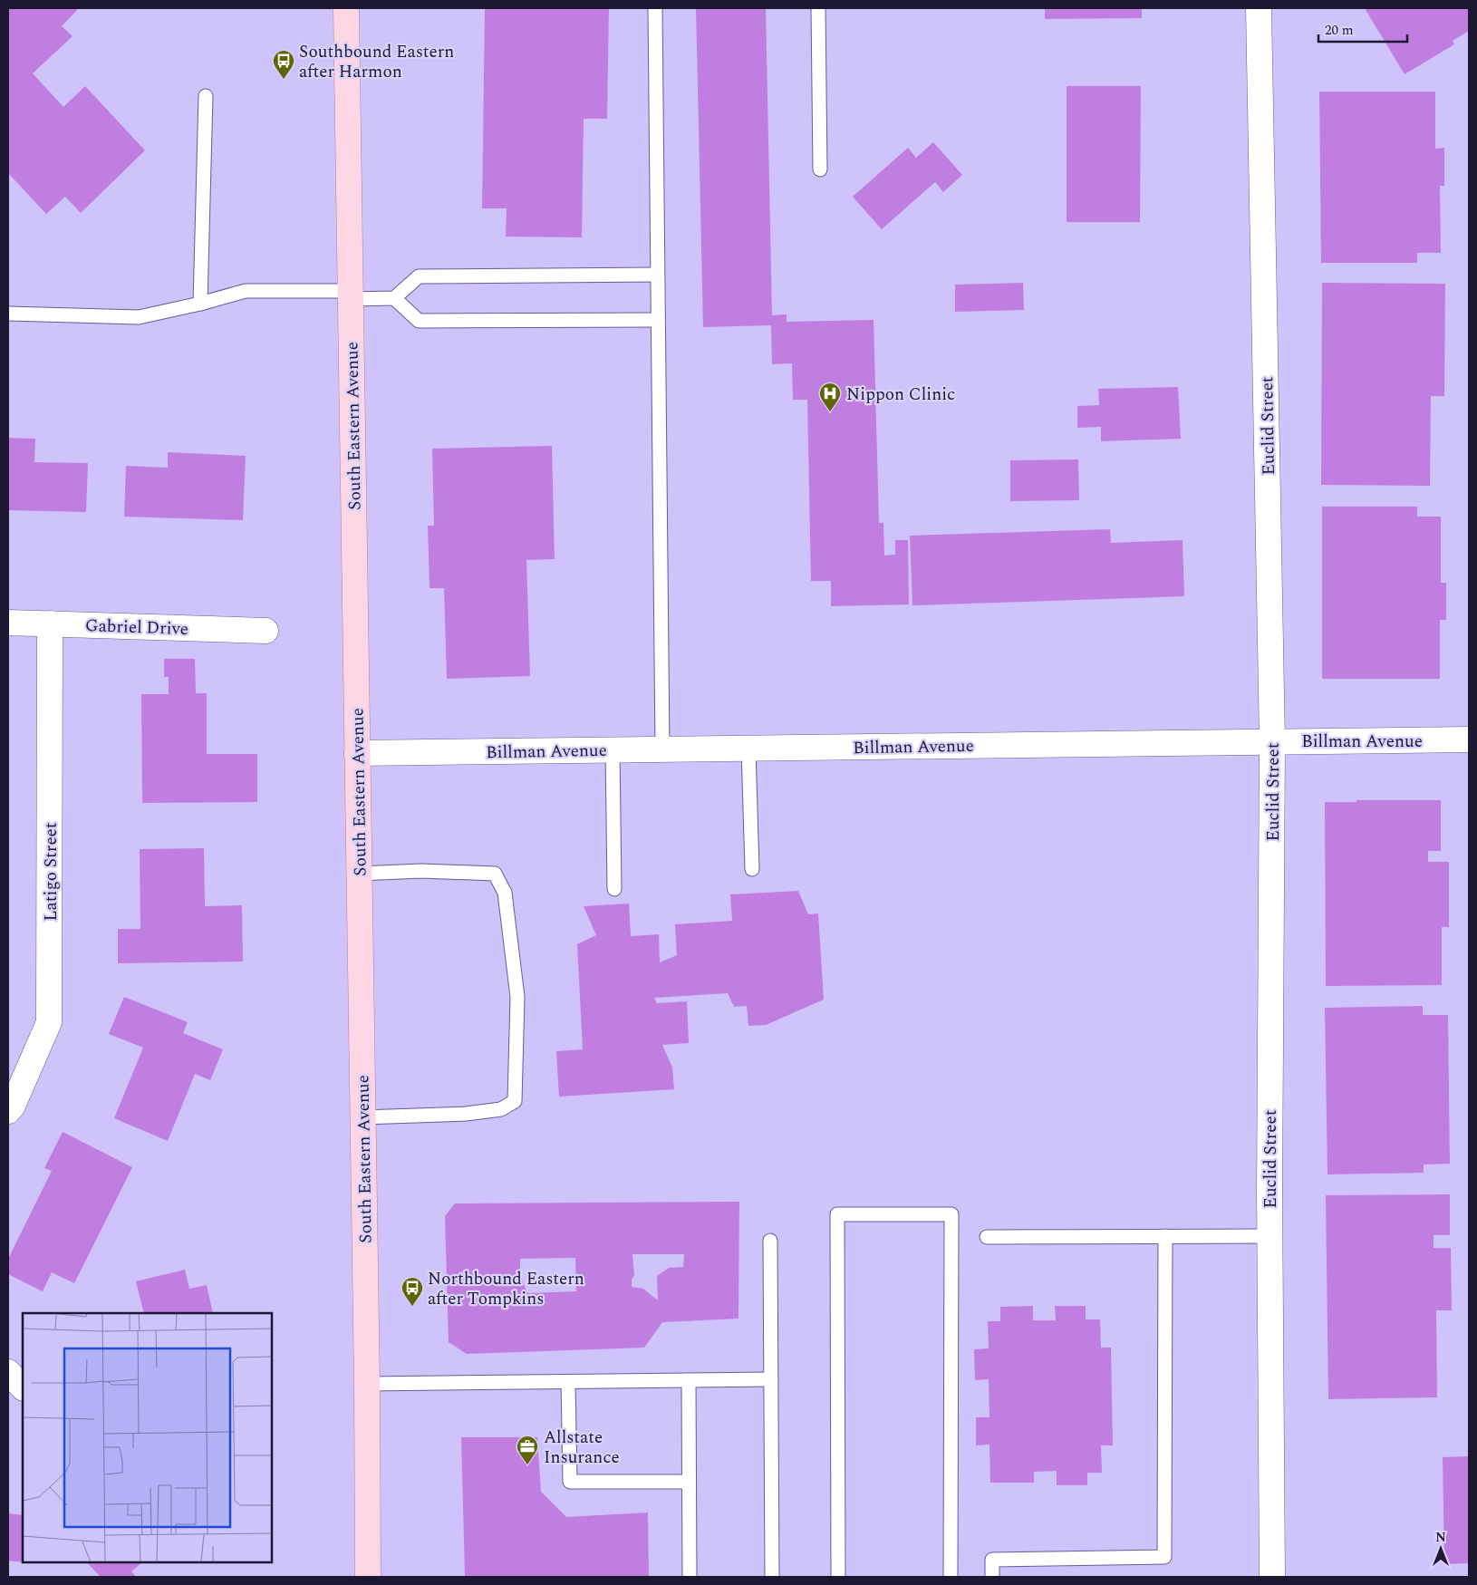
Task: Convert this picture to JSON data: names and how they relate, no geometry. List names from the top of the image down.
{
  "streets": {
    "main road": ["South Eastern Avenue"],
    "street": [
      "Euclid Street",
      "Gabriel Drive",
      "Billman Avenue",
      "Latigo Street"
    ]
  },
  "crossings": [
    ["South Eastern Avenue", "Billman Avenue"],
    ["Euclid Street", "Billman Avenue"],
    ["Gabriel Drive", "Latigo Street"]
  ],
  "places": {
    "bus stop": ["Southbound Eastern after Harmon", "Northbound Eastern after Tompkins"],
    "hospital": ["Nippon Clinic"],
    "office": ["Allstate Insurance"]
  },
  "scale_bar": "20 m",
  "north": "top"
}
